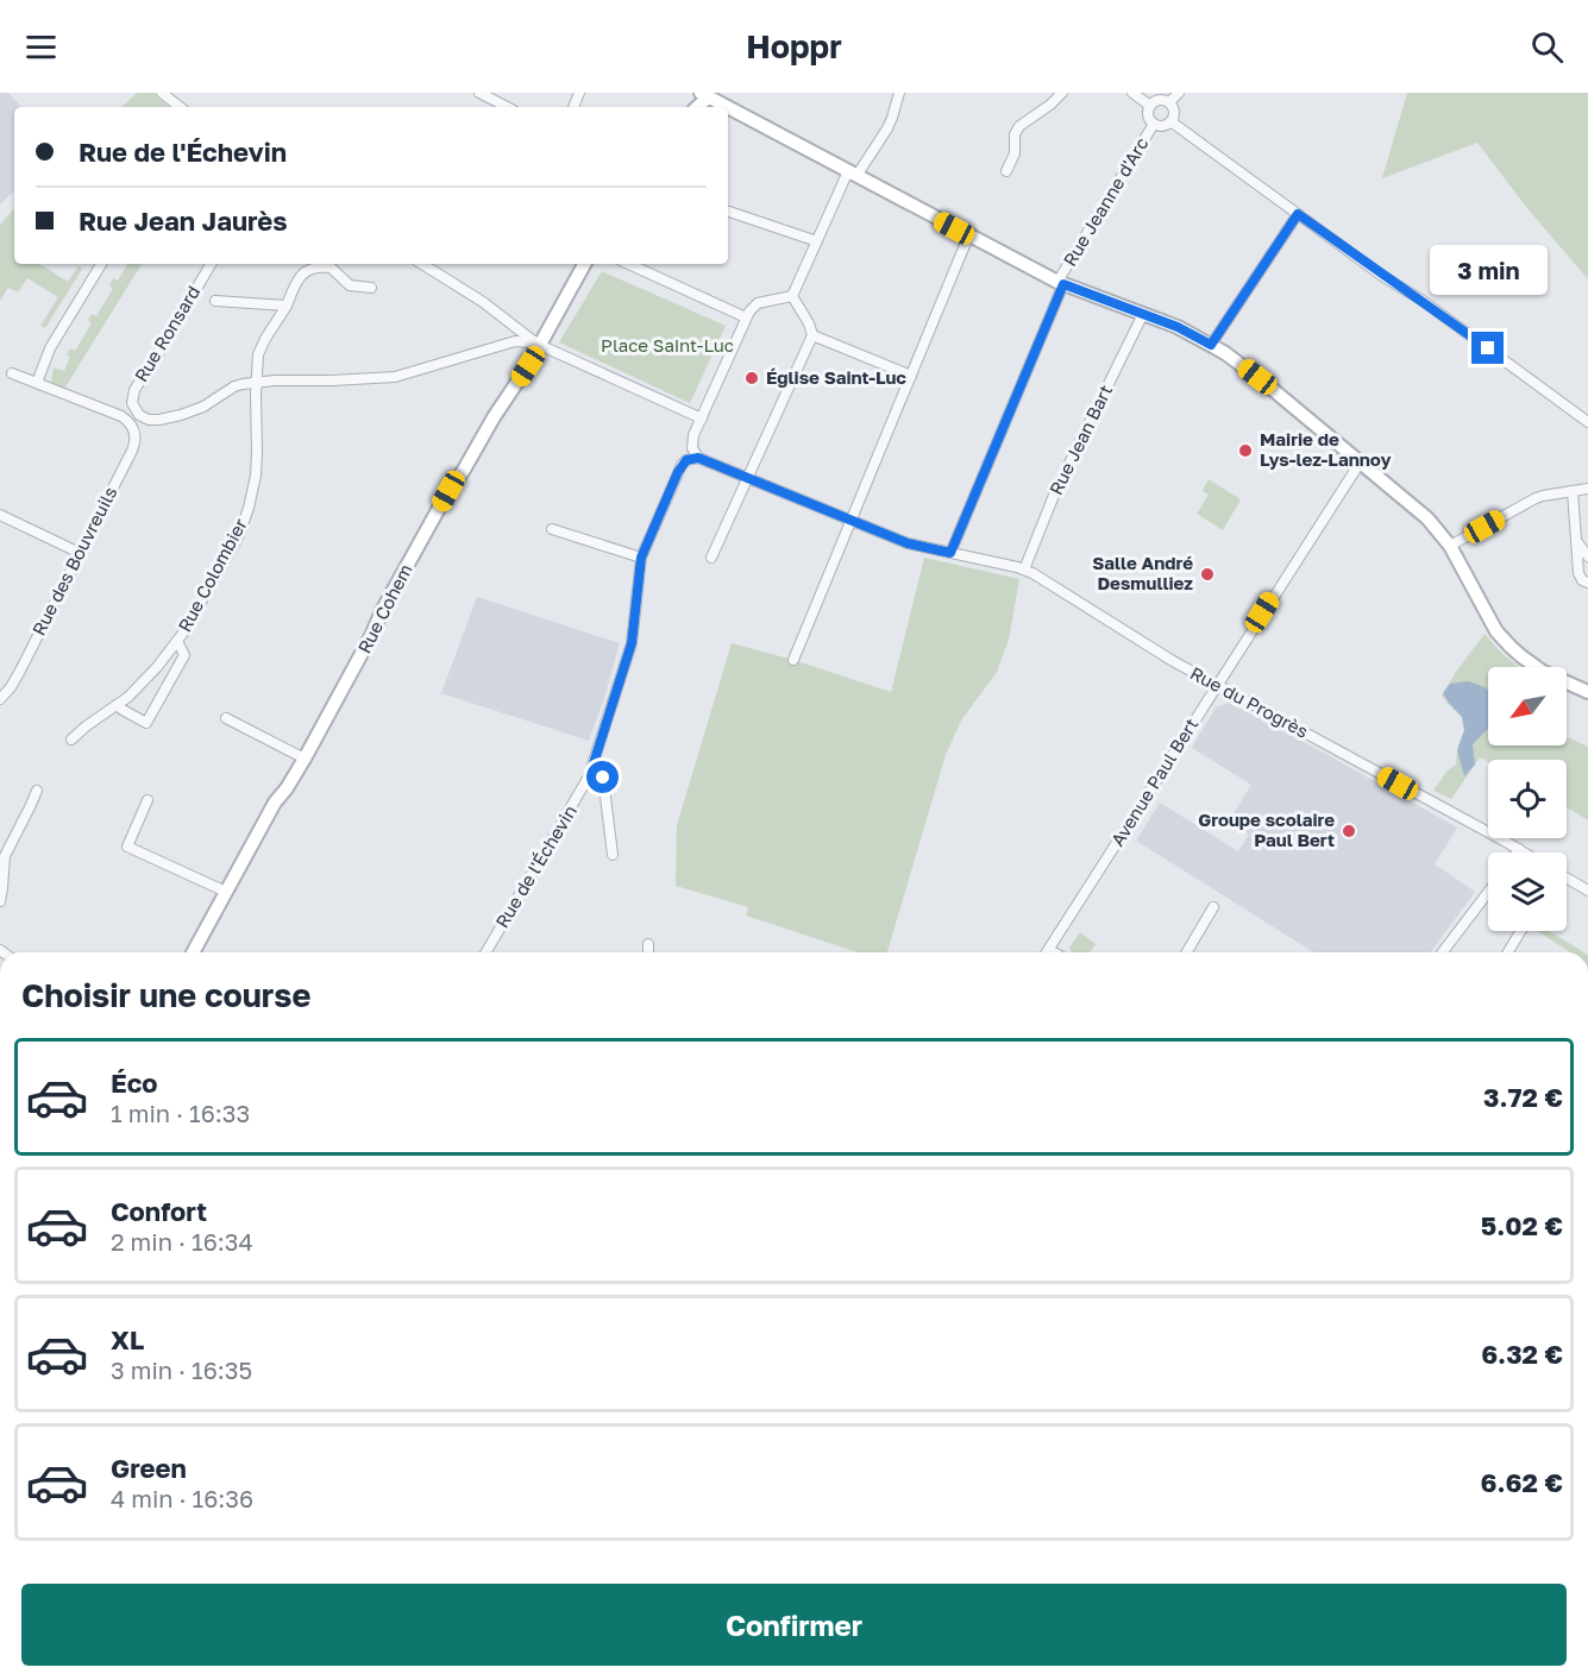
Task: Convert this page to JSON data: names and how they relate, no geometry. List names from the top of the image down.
{
  "streets": {
    "street": [
      "Rue Jeanne d'Arc",
      "Rue Ronsard",
      "Rue Jean Bart",
      "Rue des Bouvreuils",
      "Rue Colombier",
      "Rue Cohem",
      "Rue du Progrès",
      "Avenue Paul Bert",
      "Rue de l'Échevin"
    ]
  },
  "crossings": [
    ["Rue Jeanne d'Arc", "Rue du Progrès"],
    ["Rue Ronsard", "Rue Colombier"],
    ["Rue Jean Bart", "Rue du Progrès"],
    ["Rue du Progrès", "Avenue Paul Bert"]
  ],
  "parks": ["Place Saint-Luc"],
  "places": [
    "Église Saint-Luc",
    "Mairie de Lys-lez-Lannoy",
    "Salle André Desmulliez",
    "Groupe scolaire Paul Bert"
  ],
  "north": "bottom left",
  "page": {
    "header": "Hoppr",
    "banner": ["Rue de l'Échevin", "Rue Jean Jaurès"],
    "bubble": "3 min",
    "heading": "Choisir une course",
    "list": [
      {
        "name": "Éco",
        "note": "1 min · 16:33",
        "value": "3.72 €"
      },
      {
        "name": "Confort",
        "note": "2 min · 16:34",
        "value": "5.02 €"
      },
      {
        "name": "XL",
        "note": "3 min · 16:35",
        "value": "6.32 €"
      },
      {
        "name": "Green",
        "note": "4 min · 16:36",
        "value": "6.62 €"
      }
    ],
    "buttons": "Confirmer"
  }
}
